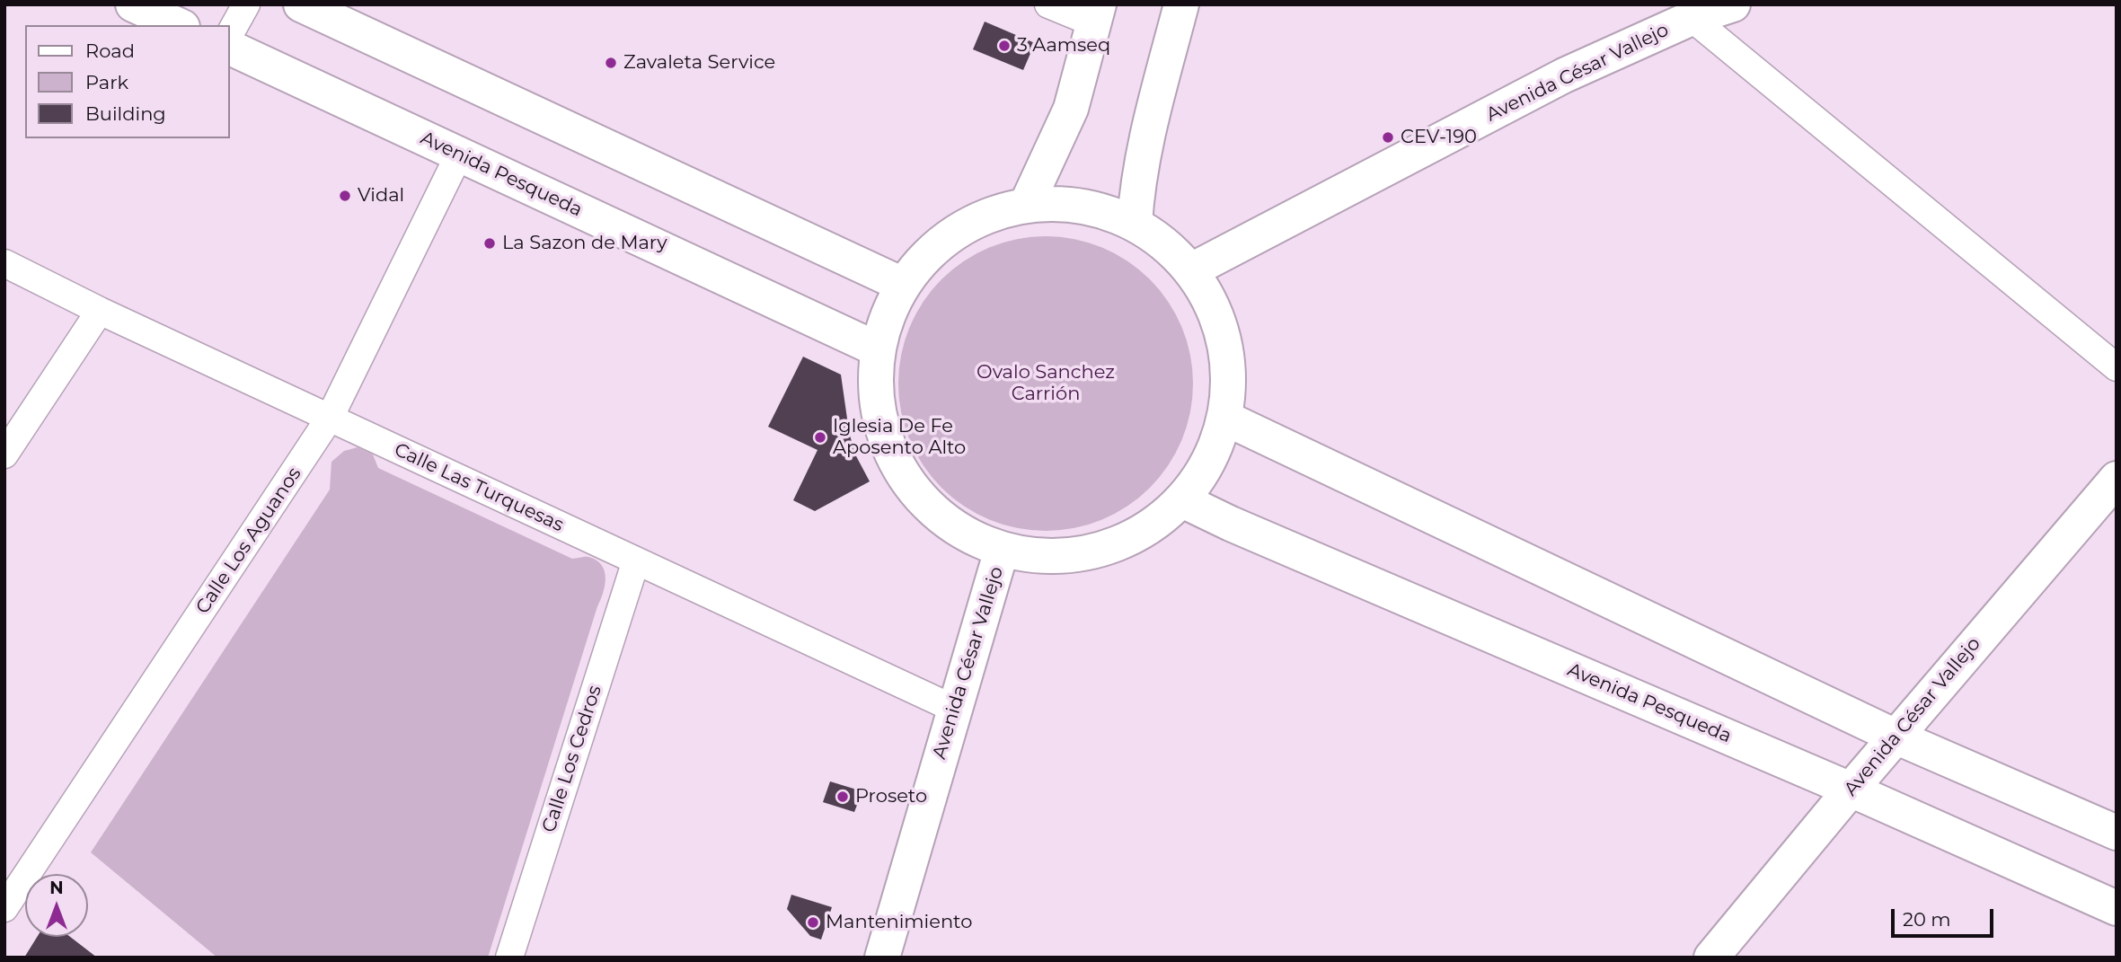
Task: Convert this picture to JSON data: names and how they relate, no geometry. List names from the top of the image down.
{
  "streets": {
    "main road": ["Avenida César Vallejo", "Avenida Pesqueda"],
    "street": ["Calle Las Turquesas", "Calle Los Aguanos", "Calle Los Cedros"]
  },
  "crossings": [
    ["Avenida César Vallejo", "Avenida Pesqueda"],
    ["Avenida César Vallejo", "Calle Las Turquesas"],
    ["Avenida Pesqueda", "Calle Los Aguanos"],
    ["Calle Las Turquesas", "Calle Los Aguanos"],
    ["Calle Las Turquesas", "Calle Los Cedros"]
  ],
  "parks": ["Ovalo Sanchez Carrión"],
  "places": [
    "3 Aamseq",
    "Zavaleta Service",
    "CEV-190",
    "Vidal",
    "La Sazon de Mary",
    "Iglesia De Fe Aposento Alto",
    "Proseto",
    "Mantenimiento"
  ],
  "legend": ["Road", "Park", "Building"],
  "scale_bar": "20 m",
  "north": "top"
}
